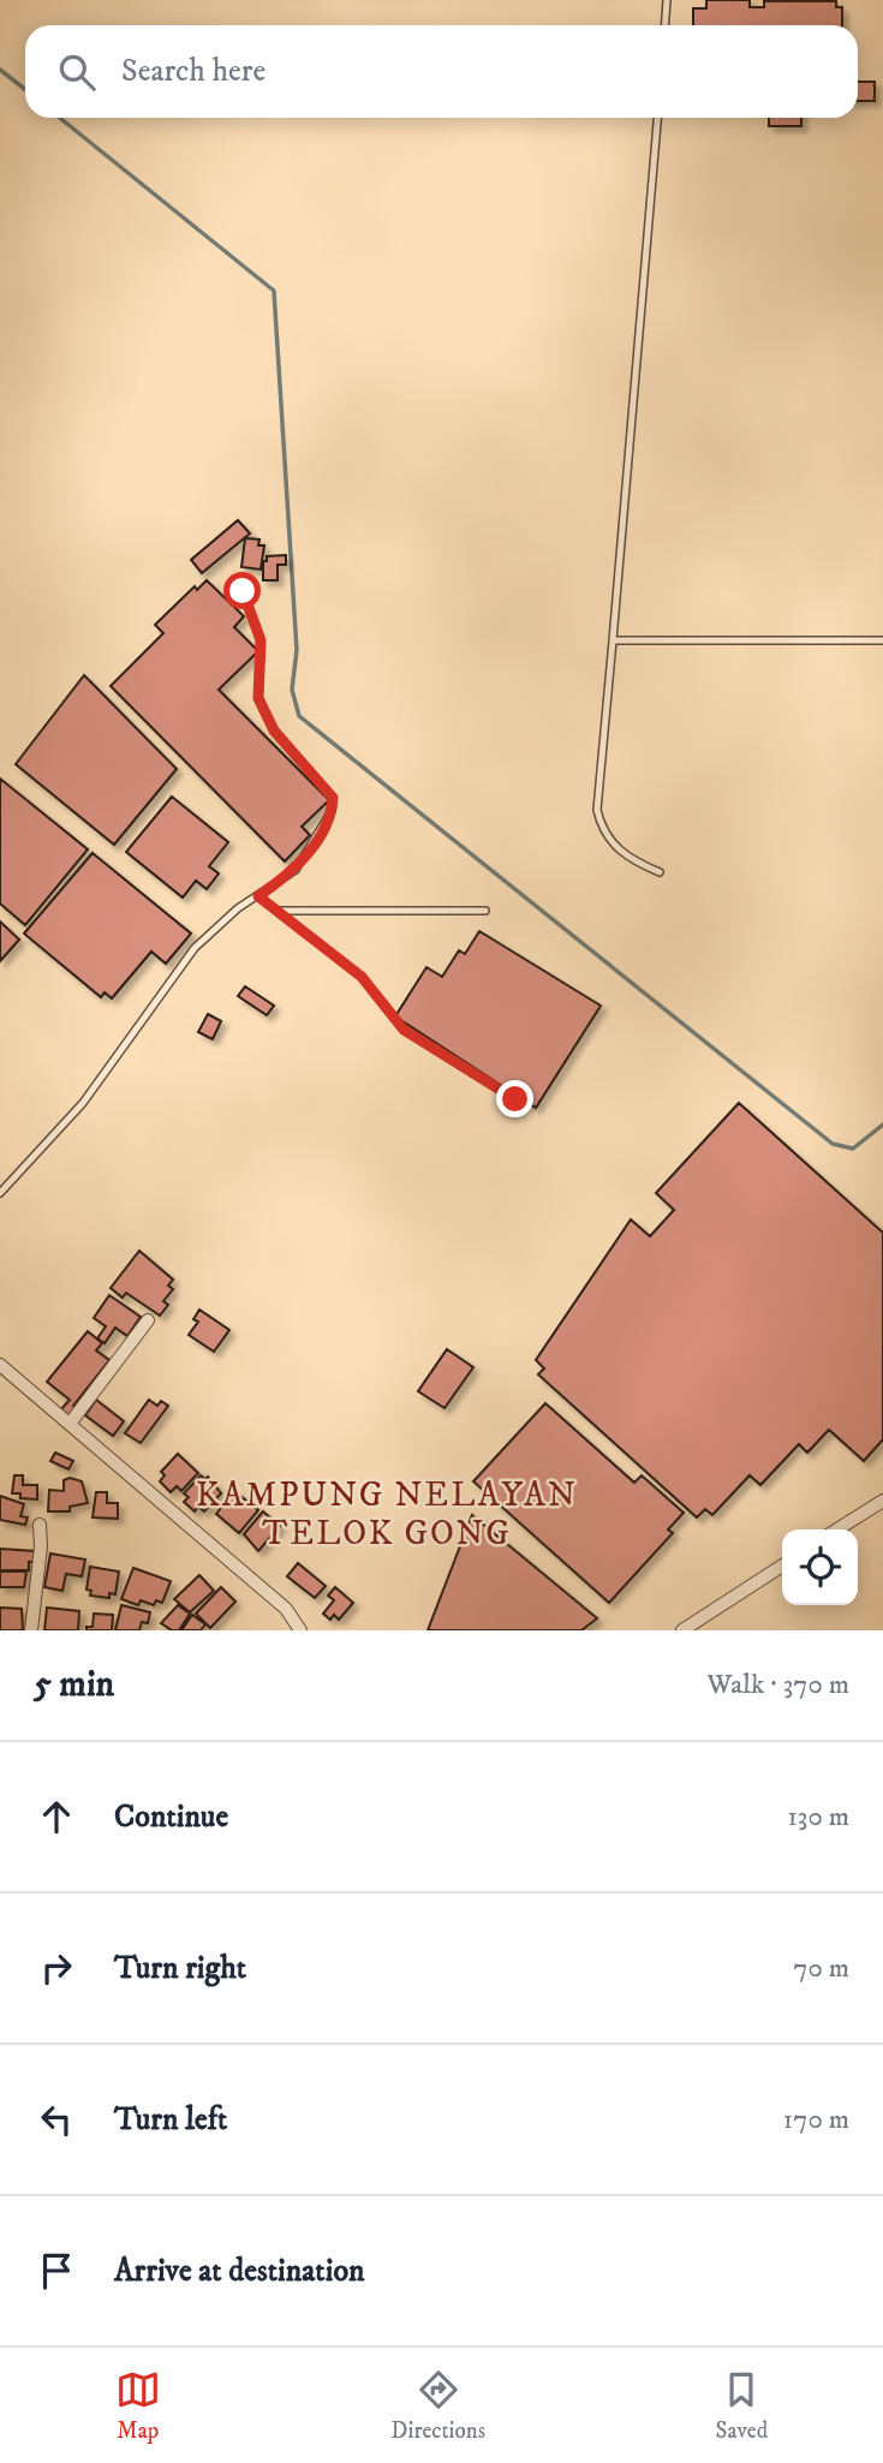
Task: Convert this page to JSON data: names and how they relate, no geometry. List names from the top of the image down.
{
  "districts": ["KAMPUNG NELAYAN TELOK GONG"],
  "page": {
    "search": "Search here",
    "heading": ["5 min", "Walk · 370 m"],
    "list": [
      ["Continue", "130 m"],
      ["Turn right", "70 m"],
      ["Turn left", "170 m"],
      "Arrive at destination"
    ],
    "nav": ["Map", "Directions", "Saved"]
  }
}
